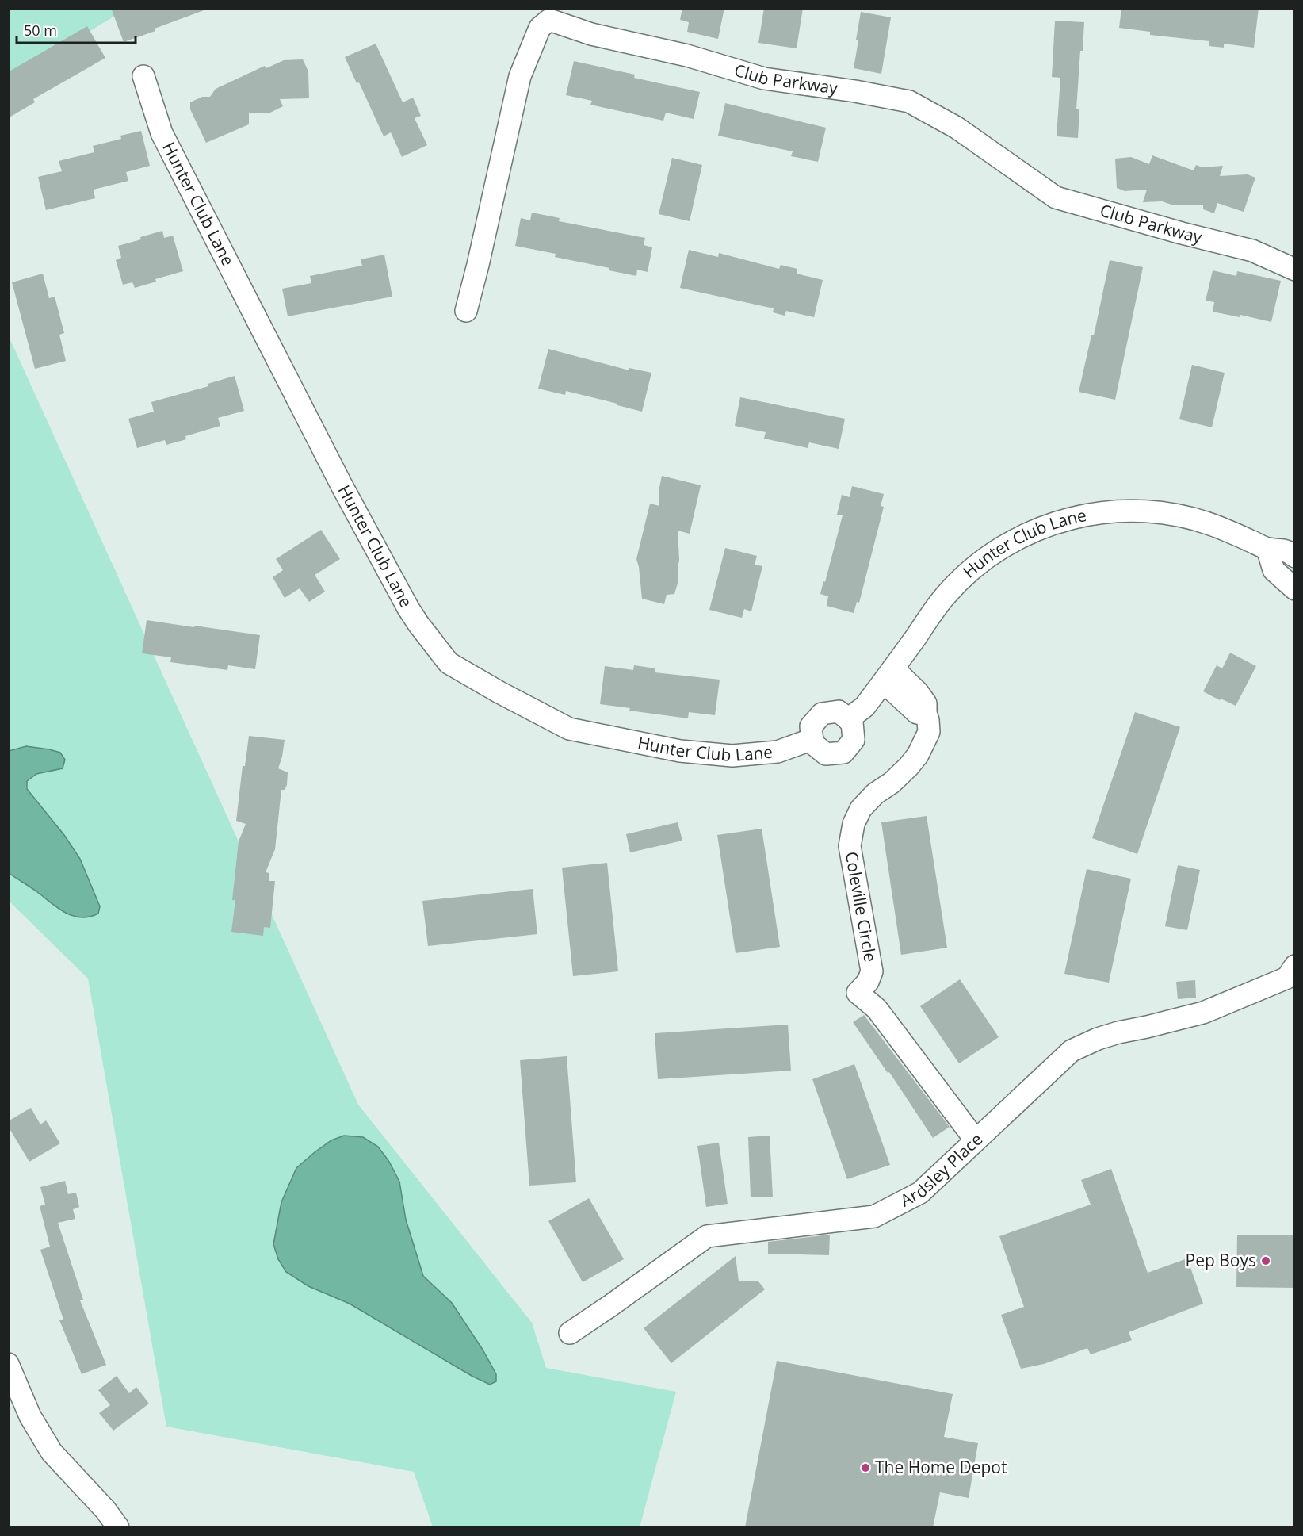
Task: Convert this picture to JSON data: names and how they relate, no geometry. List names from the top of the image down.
{
  "streets": {
    "street": [
      "Club Parkway",
      "Hunter Club Lane",
      "Coleville Circle",
      "Ardsley Place"
    ]
  },
  "crossings": [
    ["Hunter Club Lane", "Coleville Circle"],
    ["Coleville Circle", "Ardsley Place"]
  ],
  "places": ["Pep Boys", "The Home Depot"],
  "scale_bar": "50 m"
}
